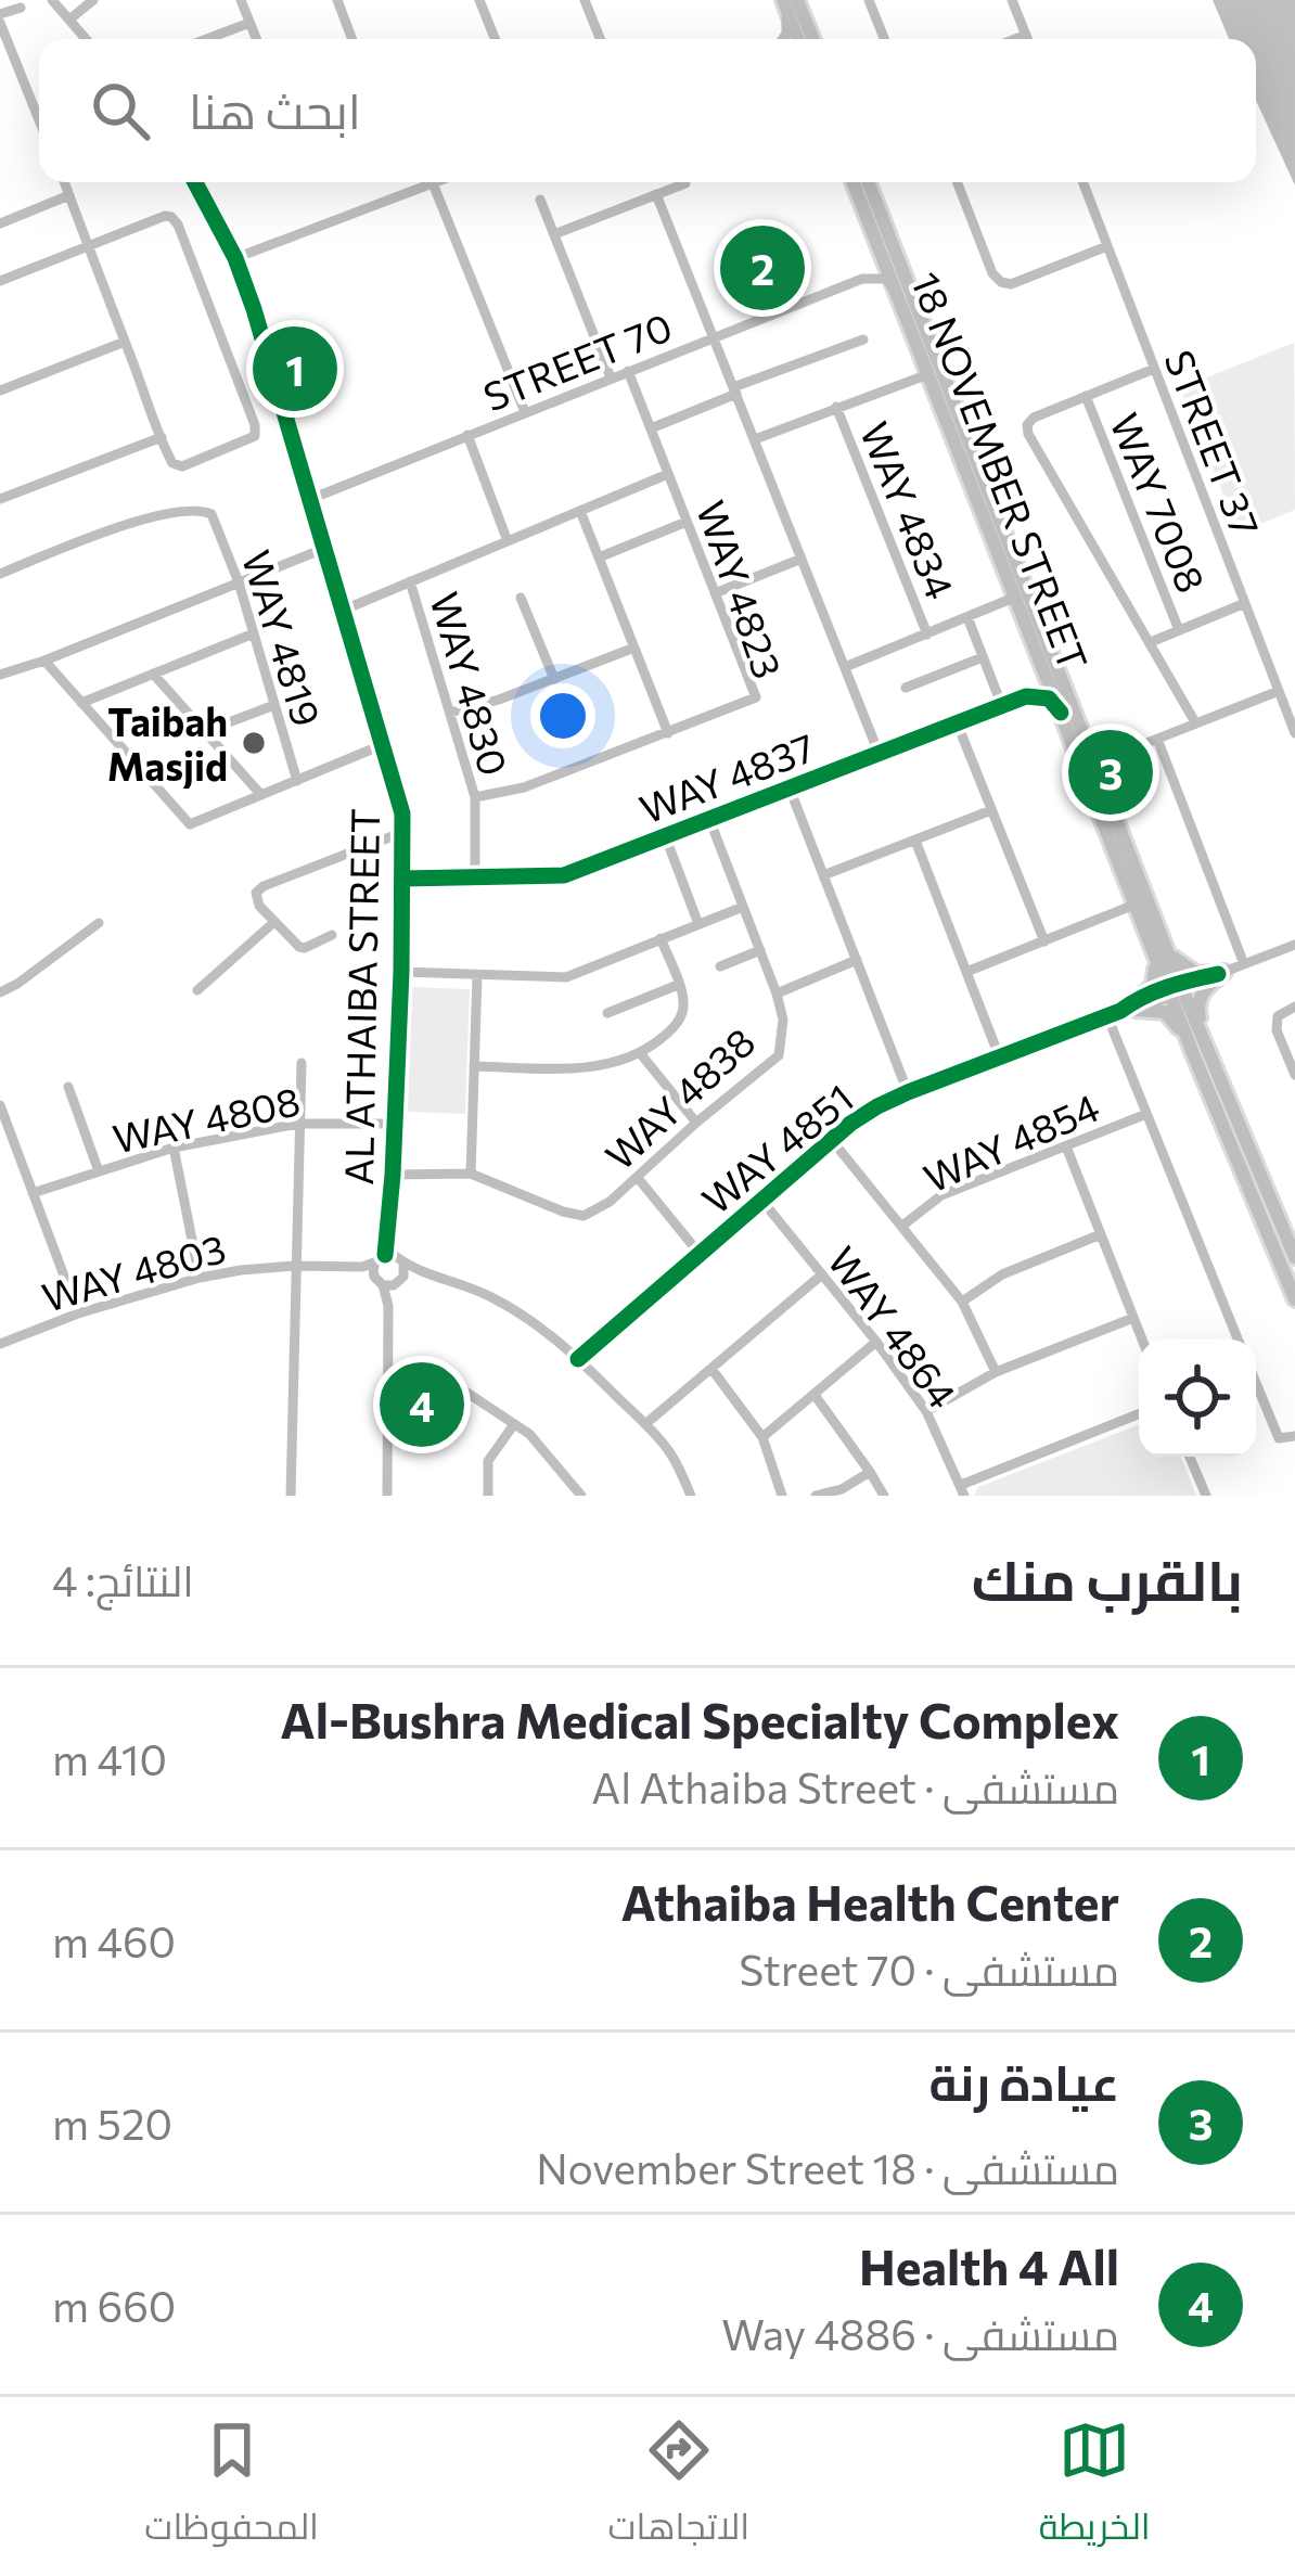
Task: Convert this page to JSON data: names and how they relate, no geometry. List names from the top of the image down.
{
  "streets": {
    "main road": ["18 NOVEMBER STREET"],
    "street": [
      "STREET 70",
      "STREET 37",
      "WAY 7008",
      "WAY 4834",
      "WAY 4823",
      "WAY 4819",
      "WAY 4830",
      "WAY 4837",
      "AL ATHAIBA STREET",
      "WAY 4838",
      "WAY 4808",
      "WAY 4854",
      "WAY 4851",
      "WAY 4803",
      "WAY 4864"
    ]
  },
  "crossings": [
    ["STREET 70", "WAY 4823"],
    ["STREET 70", "AL ATHAIBA STREET"],
    ["STREET 37", "WAY 7008"],
    ["18 NOVEMBER STREET", "WAY 4851"],
    ["WAY 4823", "WAY 4830"],
    ["WAY 4830", "WAY 4837"],
    ["WAY 4837", "AL ATHAIBA STREET"],
    ["WAY 4837", "WAY 4838"],
    ["AL ATHAIBA STREET", "WAY 4838"],
    ["AL ATHAIBA STREET", "WAY 4808"],
    ["AL ATHAIBA STREET", "WAY 4803"],
    ["WAY 4851", "WAY 4803"],
    ["WAY 4851", "WAY 4864"]
  ],
  "places": ["Taibah Masjid"],
  "page": {
    "search": "ابحث هنا",
    "pins": [
      "2",
      "1",
      "3",
      "4"
    ],
    "heading": ["بالقرب منك", "النتائج: 4"],
    "list": [
      {
        "mark": "1",
        "name": "Al-Bushra Medical Specialty Complex",
        "note": "مستشفى · Al Athaiba Street",
        "value": "410 m"
      },
      {
        "mark": "2",
        "name": "Athaiba Health Center",
        "note": "مستشفى · Street 70",
        "value": "460 m"
      },
      {
        "mark": "3",
        "name": "عيادة رنة",
        "note": "مستشفى · 18 November Street",
        "value": "520 m"
      },
      {
        "mark": "4",
        "name": "Health 4 All",
        "note": "مستشفى · Way 4886",
        "value": "660 m"
      }
    ],
    "nav": ["الخريطة", "الاتجاهات", "المحفوظات"]
  }
}
